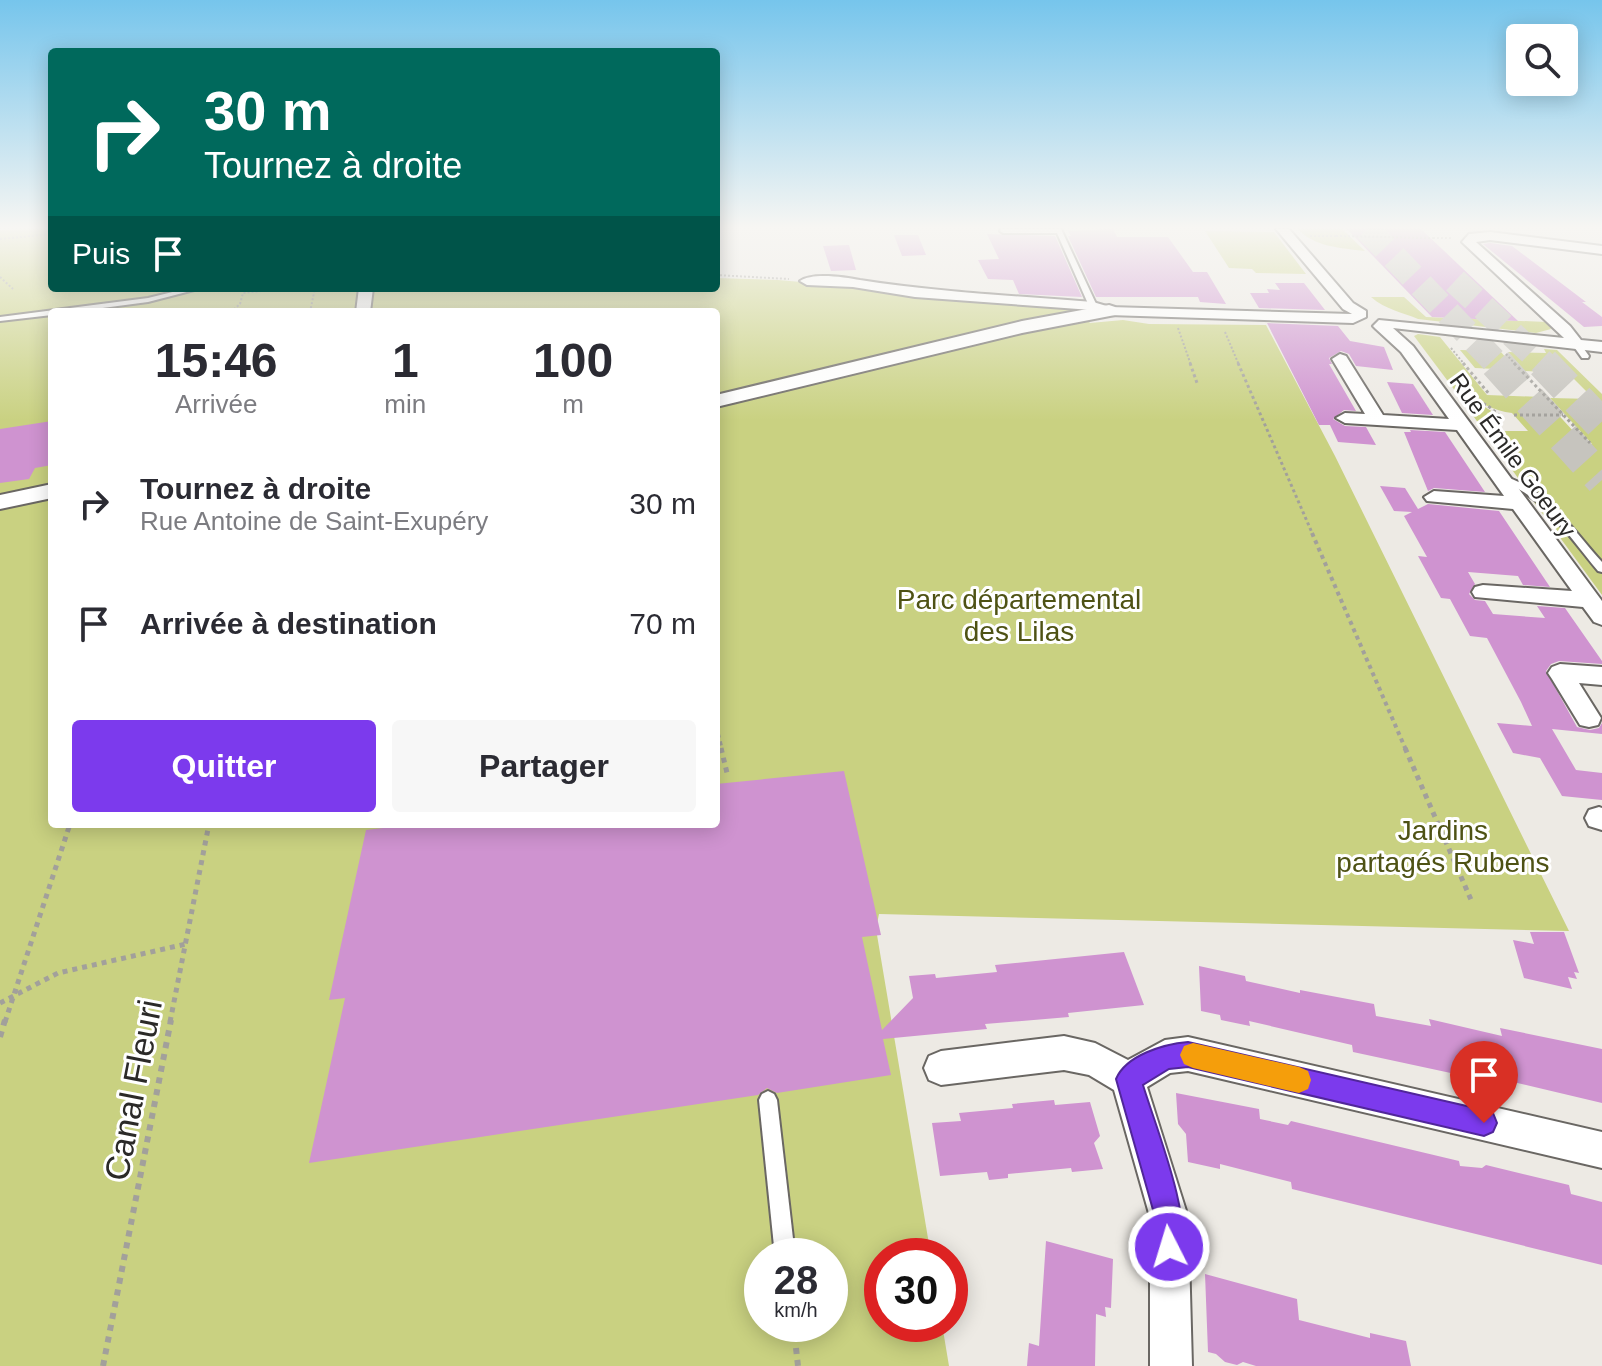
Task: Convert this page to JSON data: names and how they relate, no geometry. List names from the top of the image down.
{
  "streets": {
    "street": ["Rue Émile Goeury"],
    "path": ["Canal Fleuri"]
  },
  "parks": ["Parc départemental des Lilas", "Jardins partagés Rubens"],
  "page": {
    "turn": ["30 m", "Tournez à droite"],
    "then": "Puis",
    "eta": [
      "15:46",
      "Arrivée",
      "1",
      "min",
      "100",
      "m"
    ],
    "list": [
      {
        "name": "Tournez à droite",
        "note": "Rue Antoine de Saint-Exupéry",
        "value": "30 m"
      },
      {
        "name": "Arrivée à destination",
        "value": "70 m"
      }
    ],
    "buttons": ["Quitter", "Partager"],
    "speed": "28 km/h",
    "limit": "30"
  }
}
